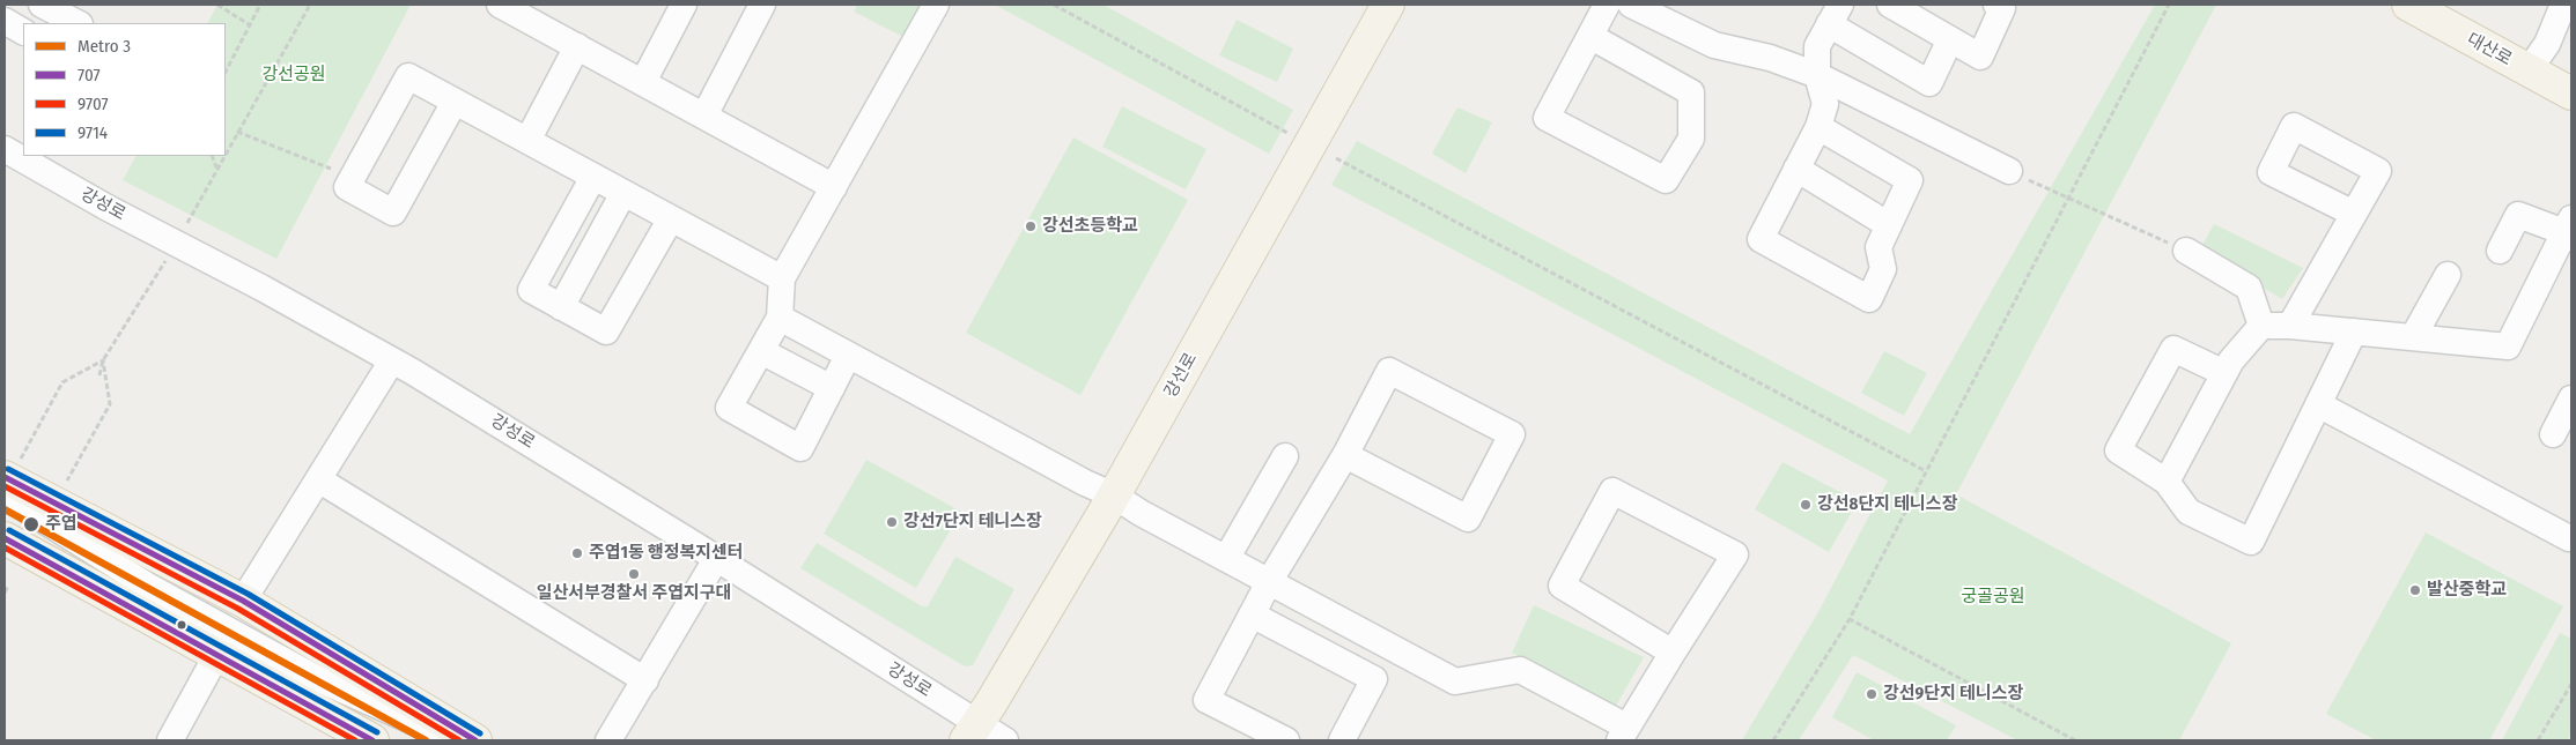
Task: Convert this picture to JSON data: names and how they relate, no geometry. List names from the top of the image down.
{
  "streets": {
    "main road": ["대산로", "강선로"],
    "street": ["강성로"]
  },
  "crossings": [
    ["강성로", "강선로"]
  ],
  "parks": ["강선공원", "궁골공원"],
  "places": [
    "강선초등학교",
    "강선8단지 테니스장",
    "강선7단지 테니스장",
    "주엽",
    "주엽1동 행정복지센터",
    "일산서부경찰서 주엽지구대",
    "발산중학교",
    "강선9단지 테니스장"
  ],
  "lines": [
    "transit line 9714",
    "transit line 707",
    "transit line 9707",
    "metro line 3"
  ],
  "legend": [
    "Metro 3",
    "707",
    "9707",
    "9714"
  ]
}
